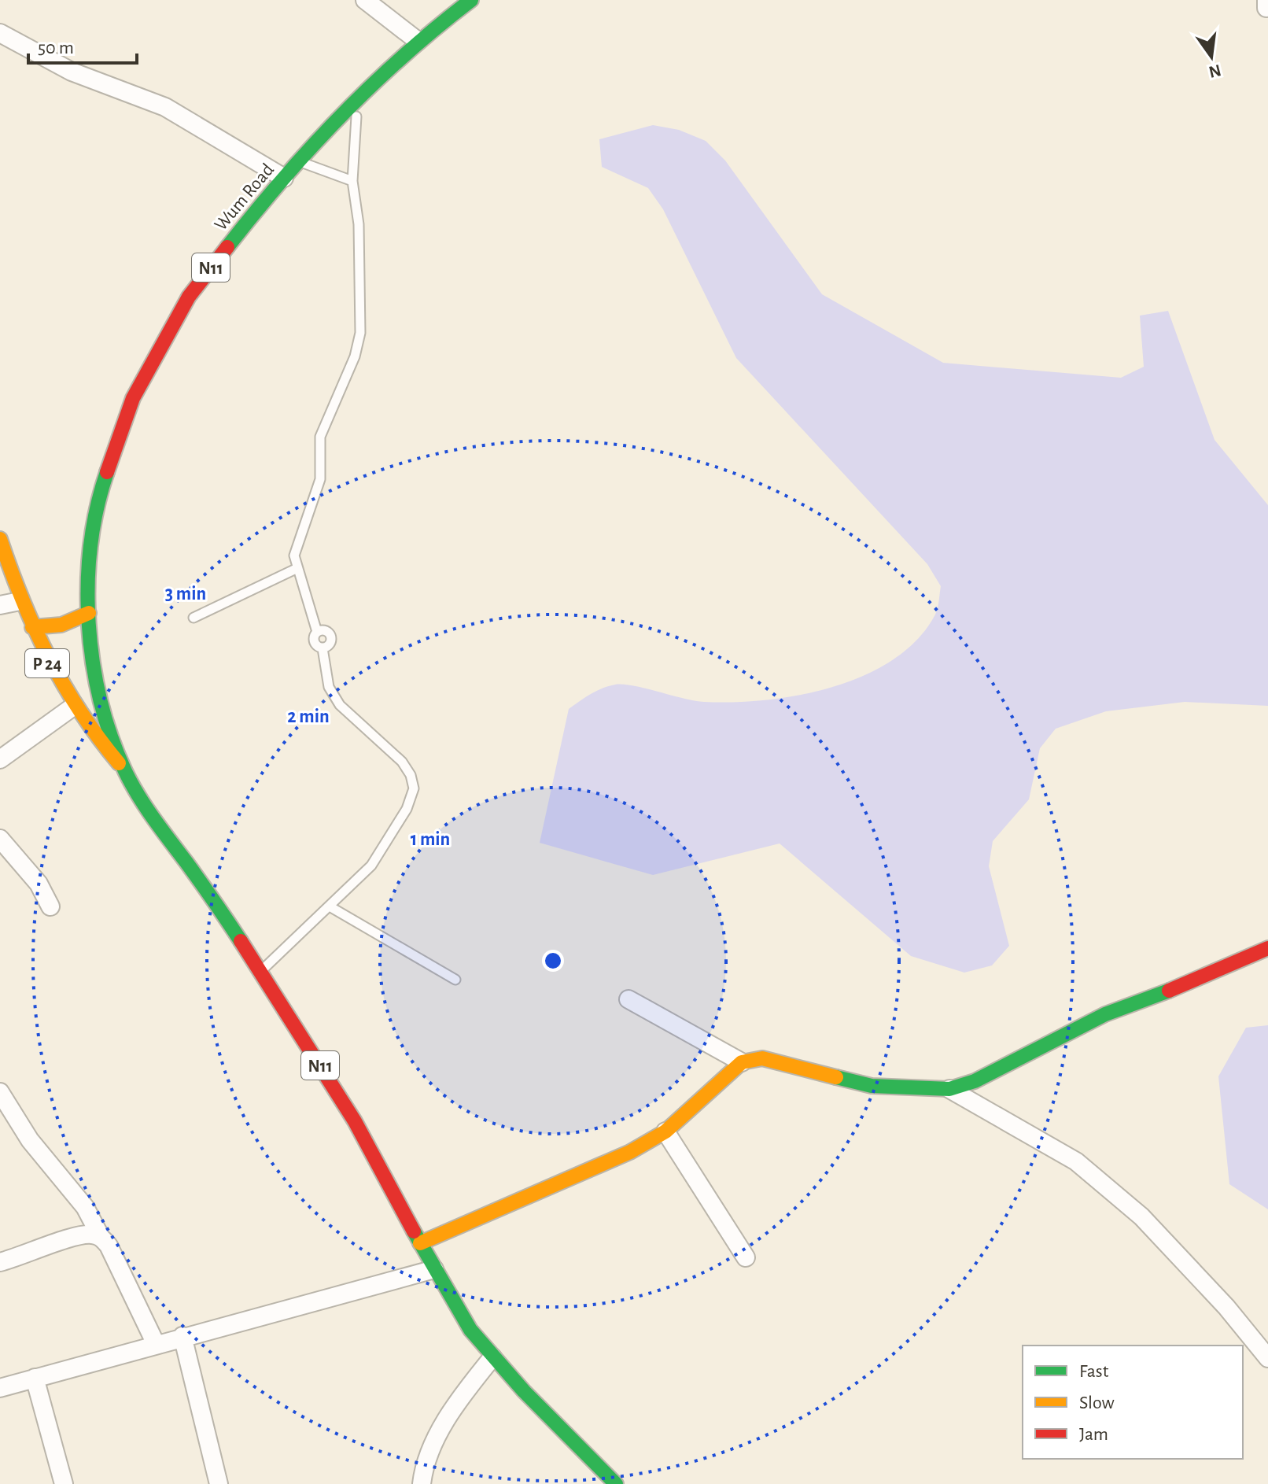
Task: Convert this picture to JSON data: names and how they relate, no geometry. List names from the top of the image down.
{
  "streets": {
    "main road": ["Wum Road", "N11", "P 24"]
  },
  "crossings": [
    ["Wum Road", "N11"],
    ["N11", "P 24"]
  ],
  "legend": ["Fast", "Slow", "Jam"],
  "scale_bar": "50 m",
  "north": "bottom",
  "rings": ["3 min", "2 min", "1 min"]
}
